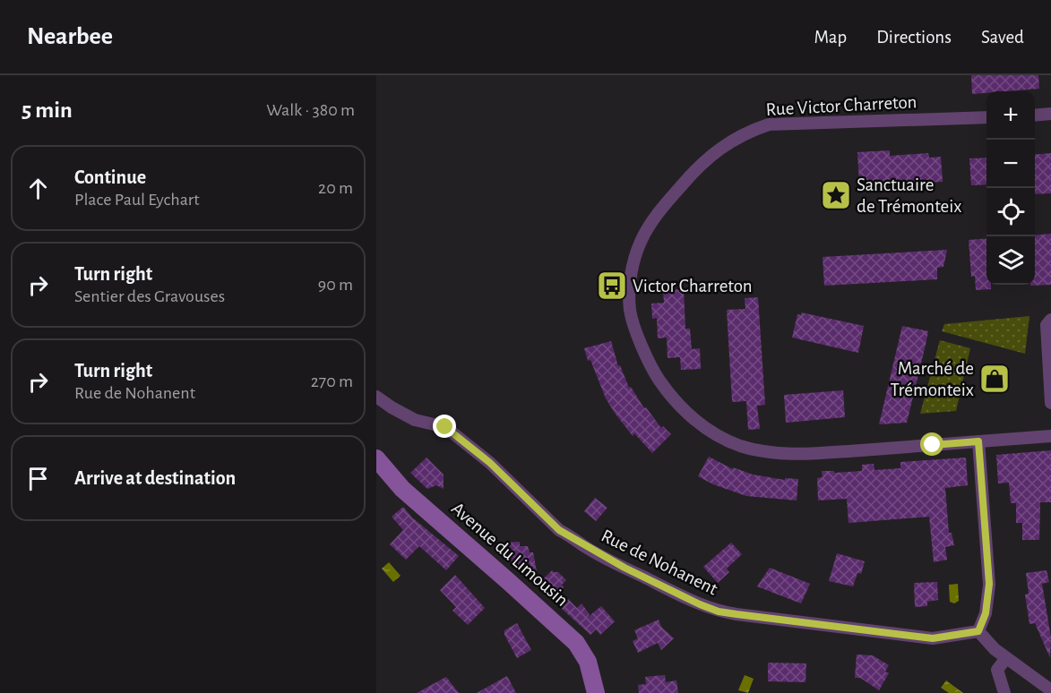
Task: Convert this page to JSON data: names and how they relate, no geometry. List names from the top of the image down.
{
  "streets": {
    "main road": ["Avenue du Limousin"],
    "street": ["Rue Victor Charreton", "Rue de Nohanent"]
  },
  "places": {
    "place": ["Sanctuaire de Trémonteix"],
    "bus stop": ["Victor Charreton"],
    "shop": ["Marché de Trémonteix"]
  },
  "page": {
    "header": "Nearbee",
    "nav": ["Map", "Directions", "Saved"],
    "heading": ["5 min", "Walk · 380 m"],
    "map_buttons": ["+", "−"],
    "list": [
      ["Continue", "Place Paul Eychart", "20 m"],
      ["Turn right", "Sentier des Gravouses", "90 m"],
      ["Turn right", "Rue de Nohanent", "270 m"],
      "Arrive at destination"
    ]
  }
}
